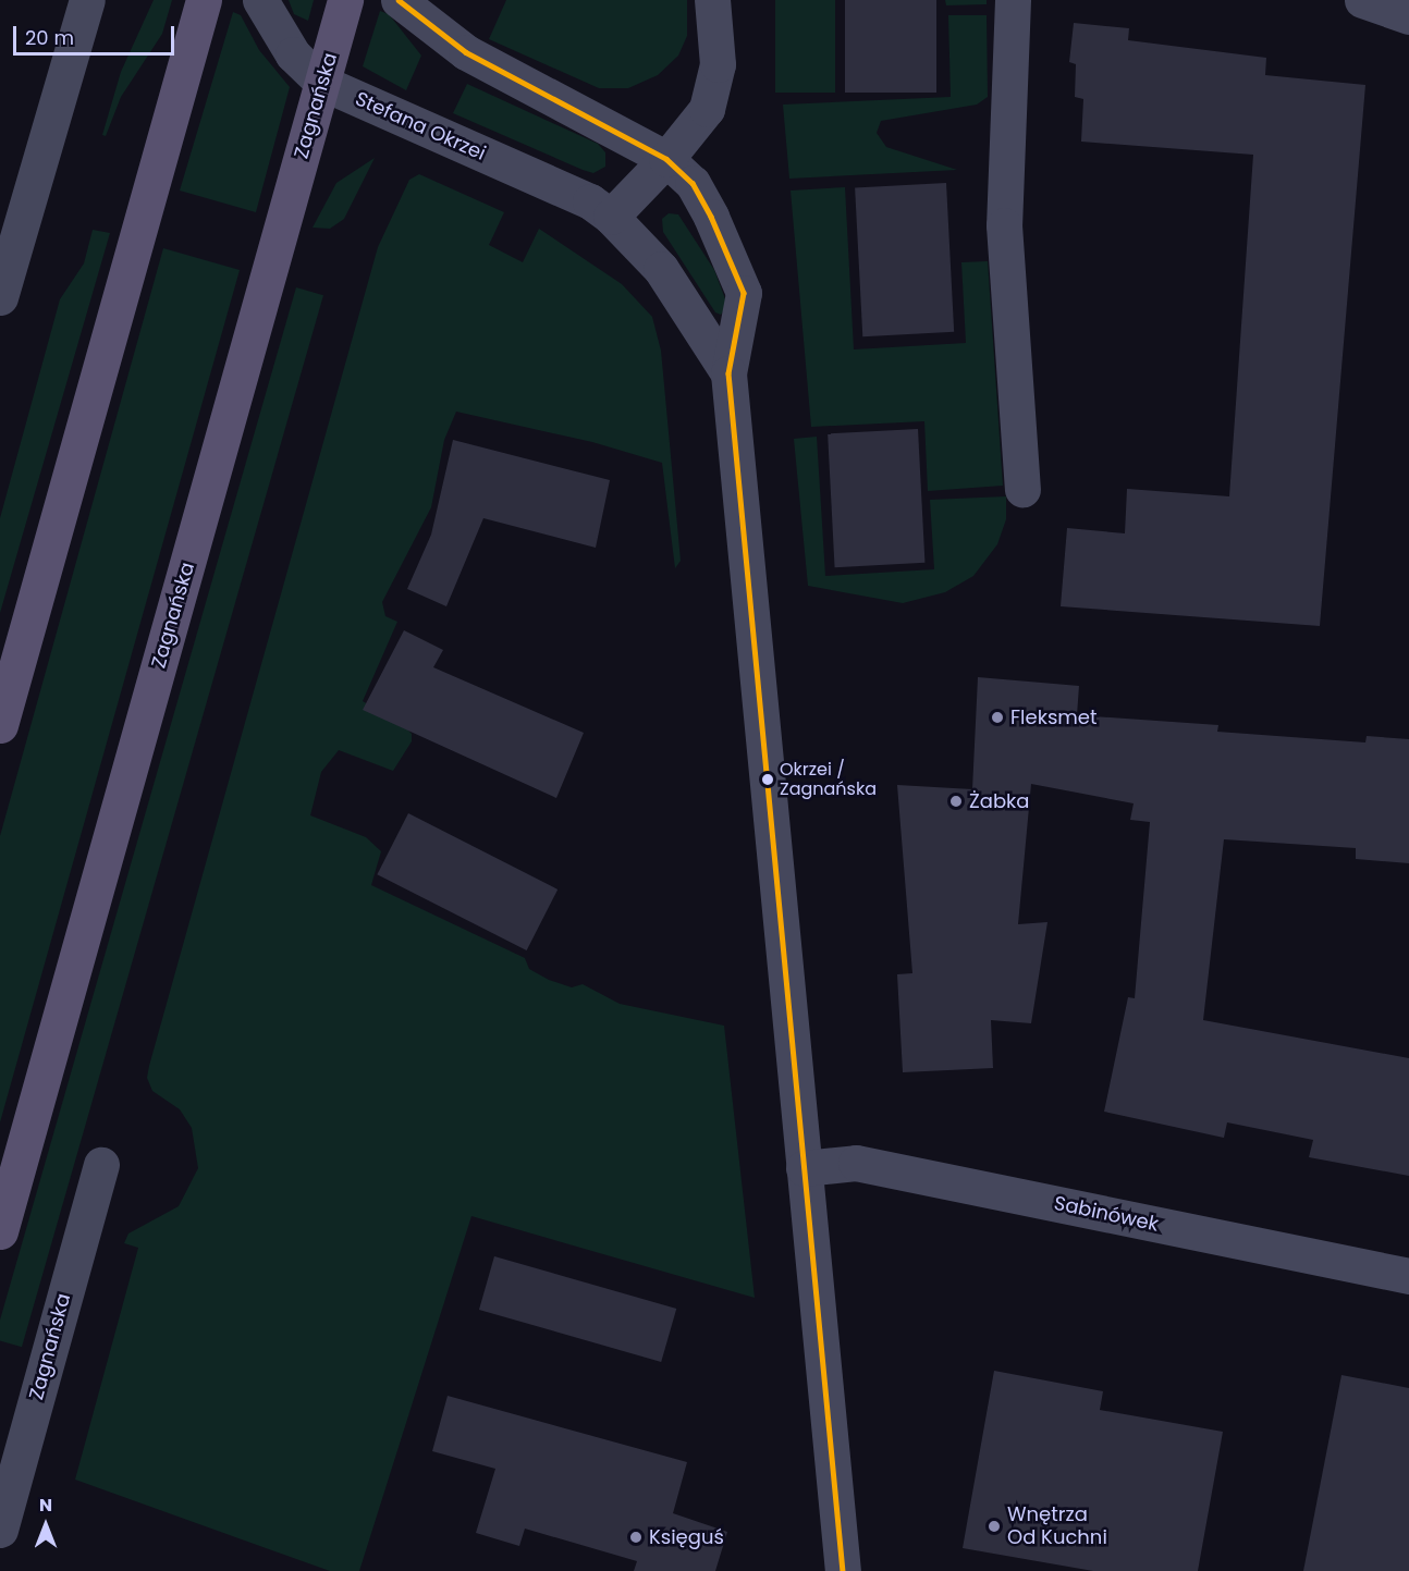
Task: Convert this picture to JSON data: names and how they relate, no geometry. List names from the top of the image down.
{
  "streets": {
    "main road": ["Zagnańska"],
    "street": ["Stefana Okrzei", "Sabinówek"]
  },
  "crossings": [
    ["Zagnańska", "Stefana Okrzei"],
    ["Stefana Okrzei", "Sabinówek"]
  ],
  "places": [
    "Fleksmet",
    "Okrzei / Zagnańska",
    "Żabka",
    "Wnętrza Od Kuchni",
    "Księguś"
  ],
  "scale_bar": "20 m",
  "north": "top"
}
